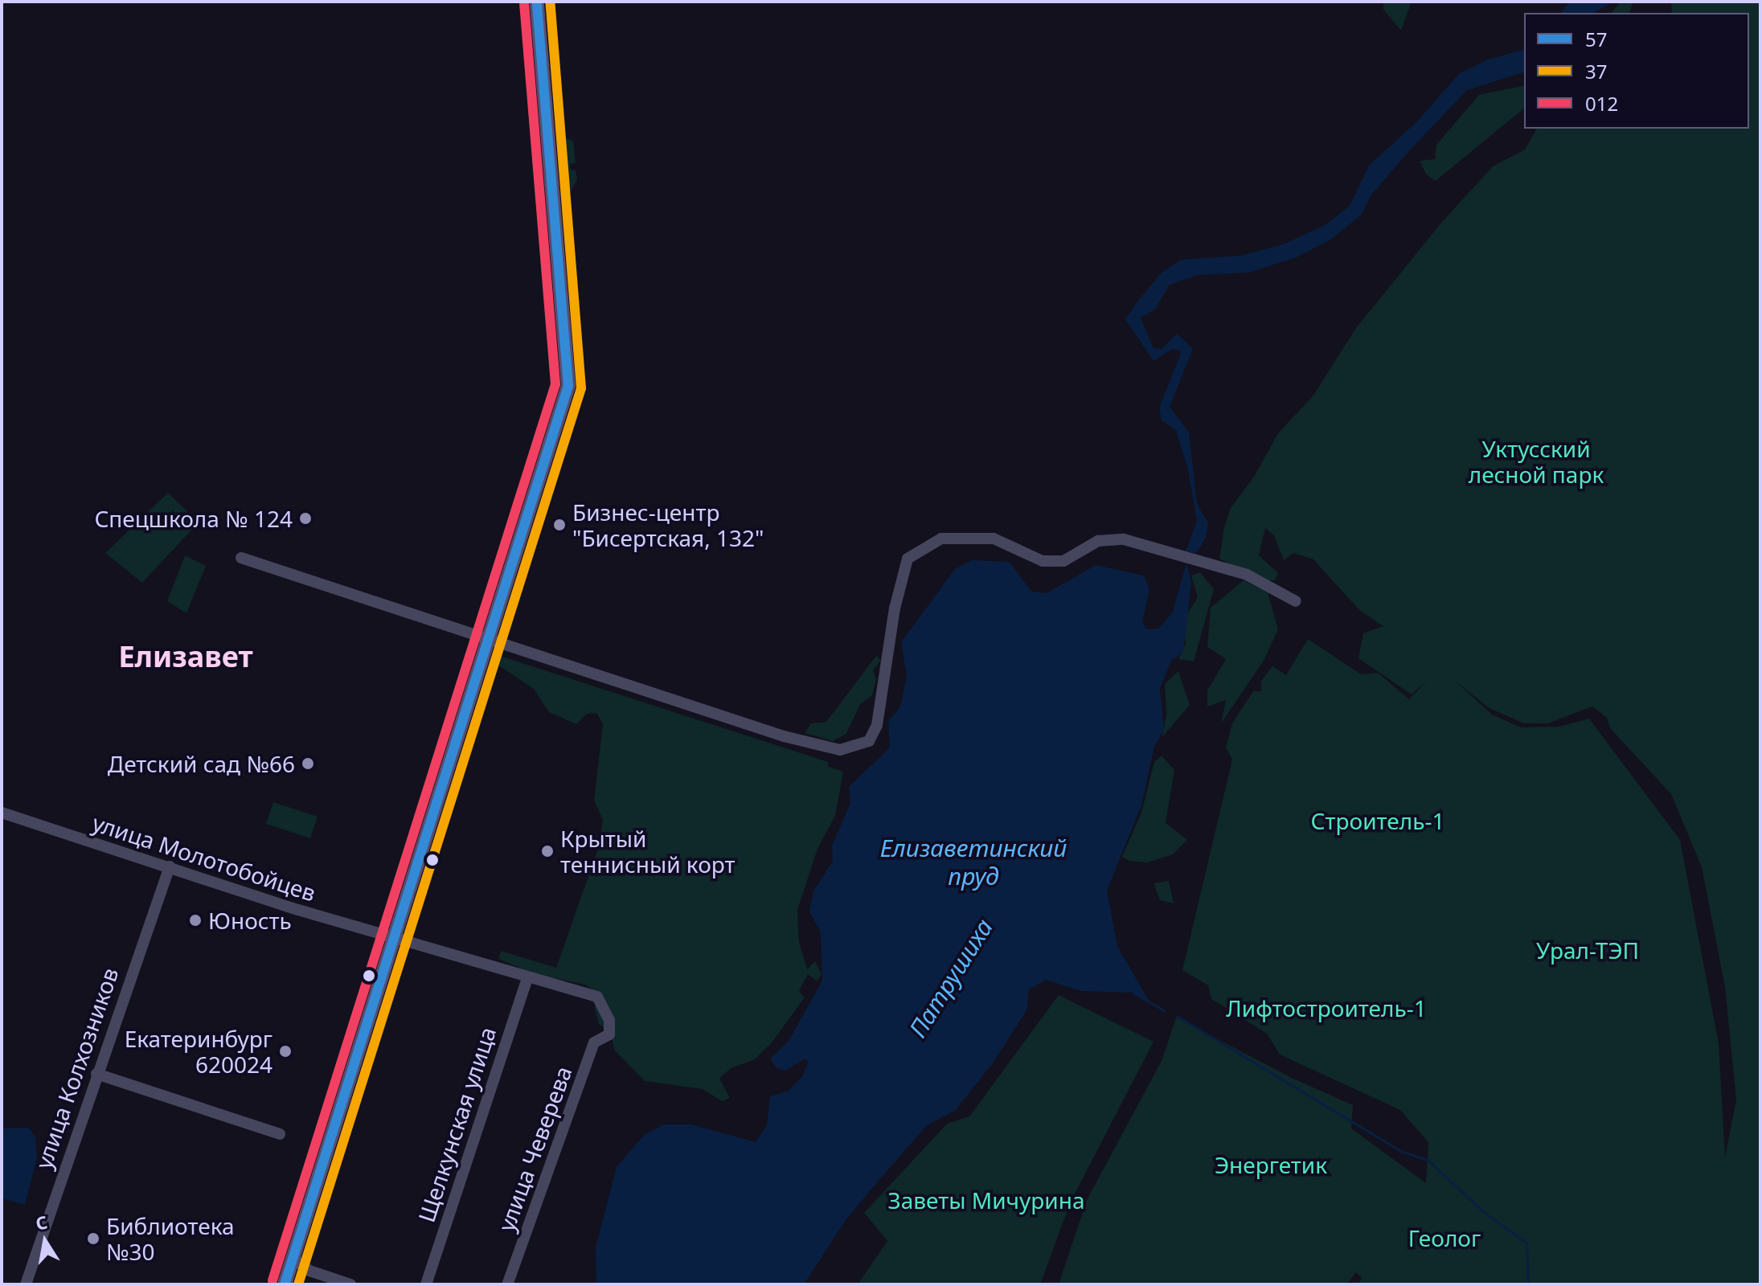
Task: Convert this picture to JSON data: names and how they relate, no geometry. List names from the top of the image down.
{
  "streets": {
    "street": [
      "улица Молотобойцев",
      "улица Колхозников",
      "Щелкунская улица",
      "улица Чеверева"
    ]
  },
  "crossings": [
    ["улица Молотобойцев", "улица Колхозников"],
    ["улица Молотобойцев", "Щелкунская улица"],
    ["улица Молотобойцев", "улица Чеверева"]
  ],
  "districts": ["Елизавет"],
  "water": ["Елизаветинский пруд", "Патрушиха"],
  "parks": [
    "Уктусский лесной парк",
    "Строитель-1",
    "Урал-ТЭП",
    "Лифтостроитель-1",
    "Энергетик",
    "Заветы Мичурина",
    "Геолог"
  ],
  "places": [
    "Спецшкола № 124",
    "Бизнес-центр \"Бисертская, 132\"",
    "Детский сад №66",
    "Крытый теннисный корт",
    "Юность",
    "Екатеринбург 620024",
    "Библиотека №30"
  ],
  "lines": ["transit line 57", "transit line 37", "transit line 012"],
  "legend": ["57", "37", "012"],
  "north": "top"
}
